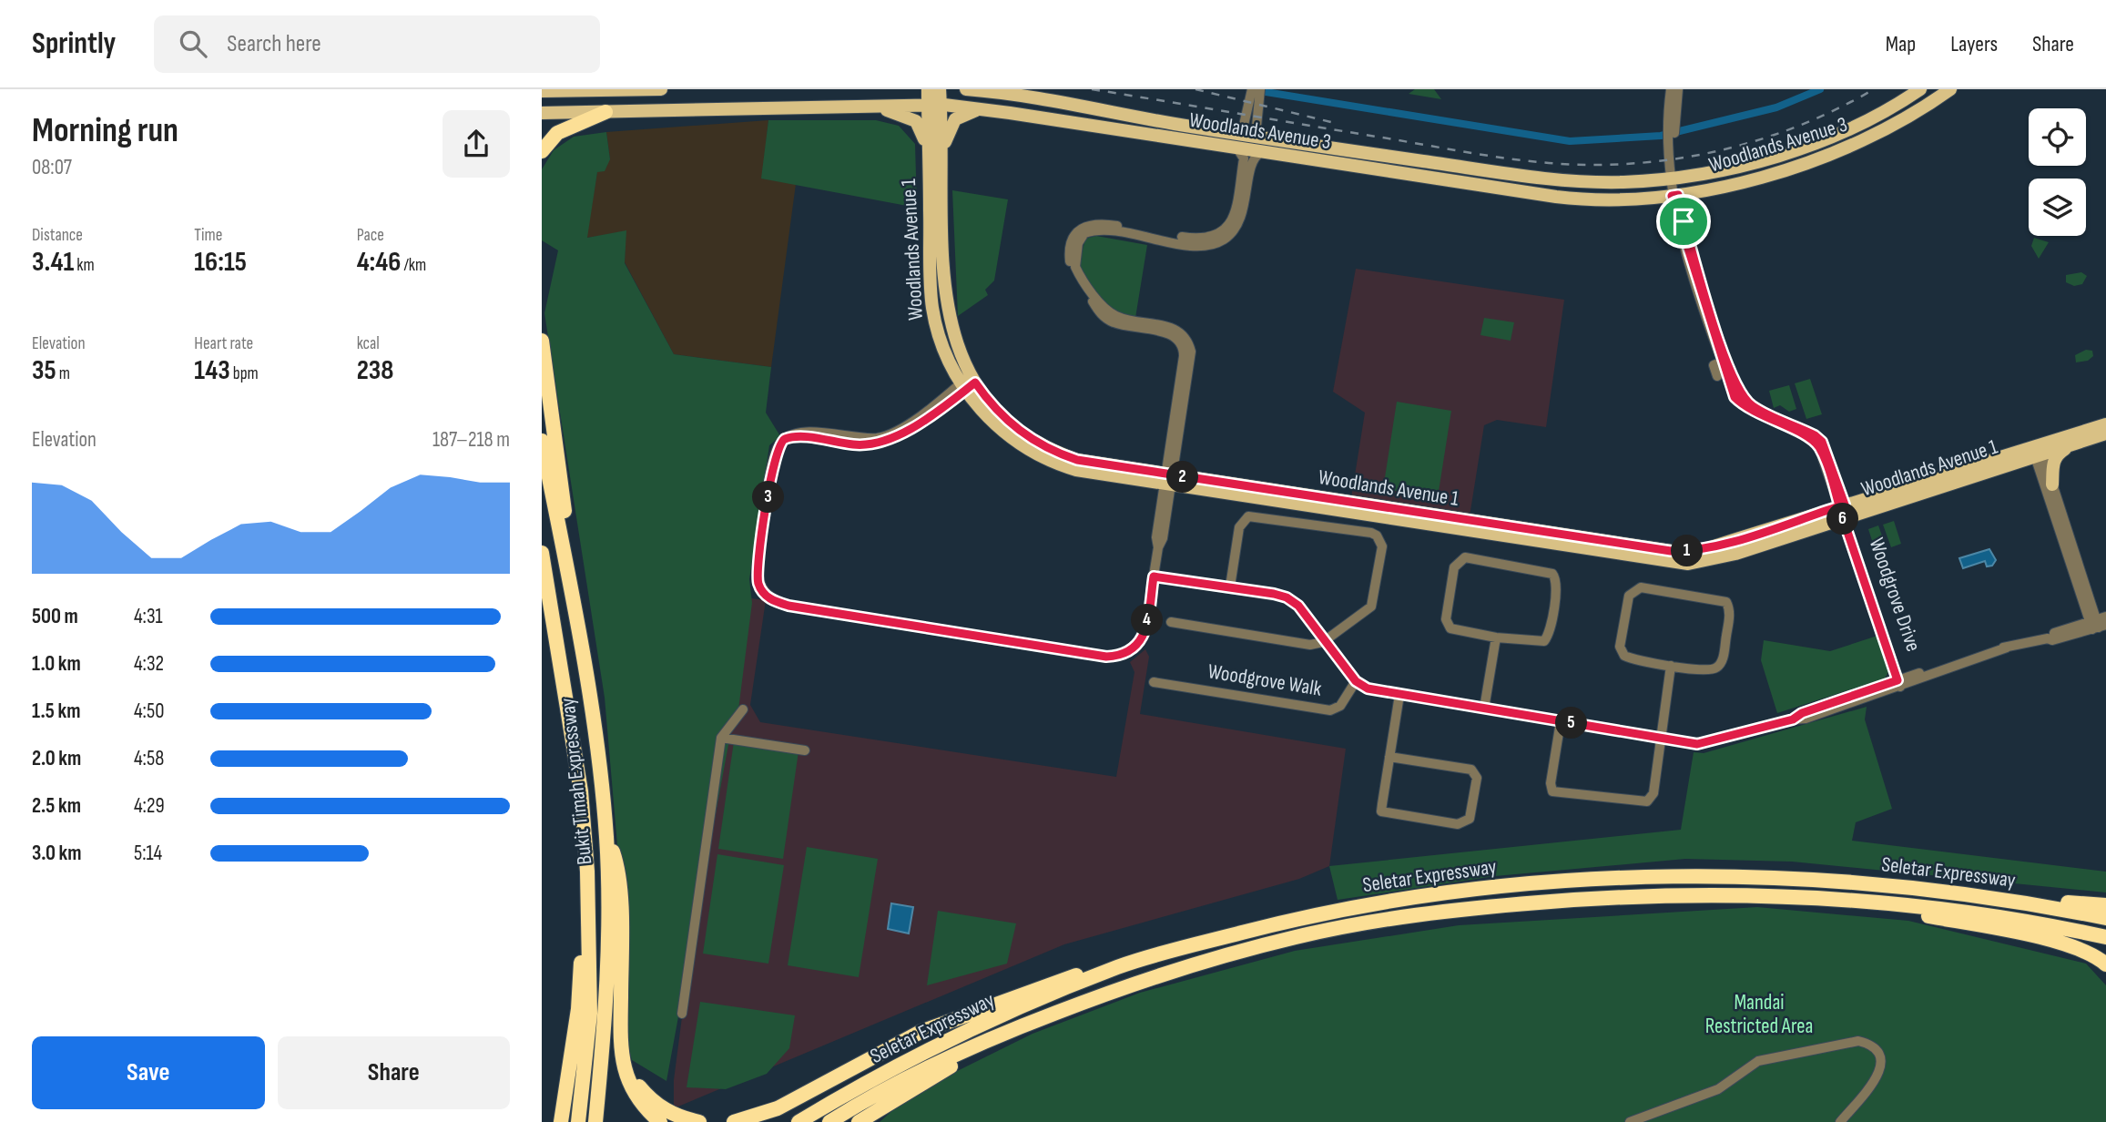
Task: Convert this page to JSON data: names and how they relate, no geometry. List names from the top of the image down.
{
  "streets": {
    "highway": ["Bukit Timah Expressway", "Seletar Expressway"],
    "main road": ["Woodlands Avenue 3", "Woodlands Avenue 1"],
    "street": ["Woodgrove Drive", "Woodgrove Walk"]
  },
  "crossings": [
    ["Woodlands Avenue 3", "Woodlands Avenue 1"],
    ["Woodlands Avenue 1", "Woodgrove Drive"]
  ],
  "parks": ["Mandai Restricted Area"],
  "page": {
    "header": "Sprintly",
    "search": "Search here",
    "nav": ["Map", "Layers", "Share"],
    "heading": ["Morning run", "08:07"],
    "stats": [
      ["Distance", "3.41 km"],
      ["Time", "16:15"],
      ["Pace", "4:46 /km"],
      ["Elevation", "35 m"],
      ["Heart rate", "143 bpm"],
      ["kcal", "238"]
    ],
    "chart": ["Elevation", "187–218 m"],
    "pins": [
      "2",
      "3",
      "6",
      "1",
      "4",
      "5"
    ],
    "list": [
      {
        "name": "500 m",
        "note": "4:31"
      },
      {
        "name": "1.0 km",
        "note": "4:32"
      },
      {
        "name": "1.5 km",
        "note": "4:50"
      },
      {
        "name": "2.0 km",
        "note": "4:58"
      },
      {
        "name": "2.5 km",
        "note": "4:29"
      },
      {
        "name": "3.0 km",
        "note": "5:14"
      }
    ],
    "buttons": ["Save", "Share"]
  }
}
